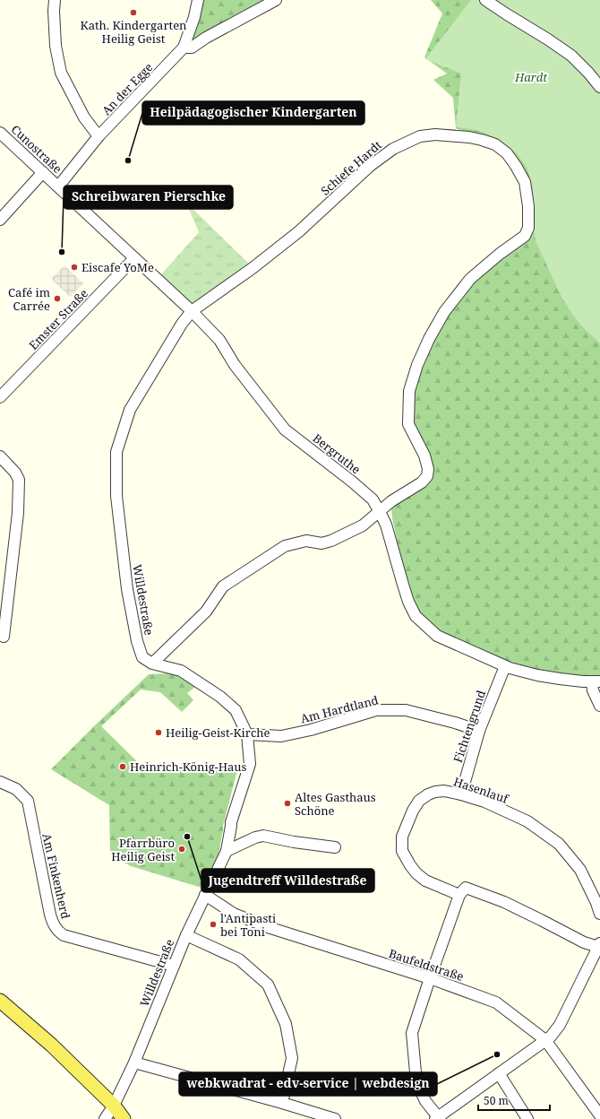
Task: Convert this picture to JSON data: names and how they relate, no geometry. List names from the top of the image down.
{
  "streets": {
    "street": [
      "An der Egge",
      "Cunostraße",
      "Schiefe Hardt",
      "Emster Straße",
      "Bergruthe",
      "Willdestraße",
      "Am Hardtland",
      "Fichtengrund",
      "Hasenlauf",
      "Am Finkenherd",
      "Baufeldstraße"
    ]
  },
  "crossings": [
    ["An der Egge", "Cunostraße"],
    ["Cunostraße", "Emster Straße"],
    ["Cunostraße", "Bergruthe"],
    ["Schiefe Hardt", "Bergruthe"],
    ["Schiefe Hardt", "Willdestraße"],
    ["Emster Straße", "Bergruthe"],
    ["Bergruthe", "Willdestraße"],
    ["Bergruthe", "Fichtengrund"],
    ["Willdestraße", "Am Hardtland"],
    ["Willdestraße", "Am Finkenherd"],
    ["Willdestraße", "Baufeldstraße"],
    ["Am Hardtland", "Fichtengrund"],
    ["Fichtengrund", "Hasenlauf"]
  ],
  "parks": ["Hardt"],
  "places": [
    "Kath. Kindergarten Heilig Geist",
    "Heilpädagogischer Kindergarten",
    "Schreibwaren Pierschke",
    "Eiscafe YoMe",
    "Café im Carrée",
    "Heilig-Geist-Kirche",
    "Heinrich-König-Haus",
    "Altes Gasthaus Schöne",
    "Jugendtreff Willdestraße",
    "Pfarrbüro Heilig Geist",
    "l'Antipasti bei Toni",
    "webkwadrat - edv-service | webdesign"
  ],
  "scale_bar": "50 m"
}
